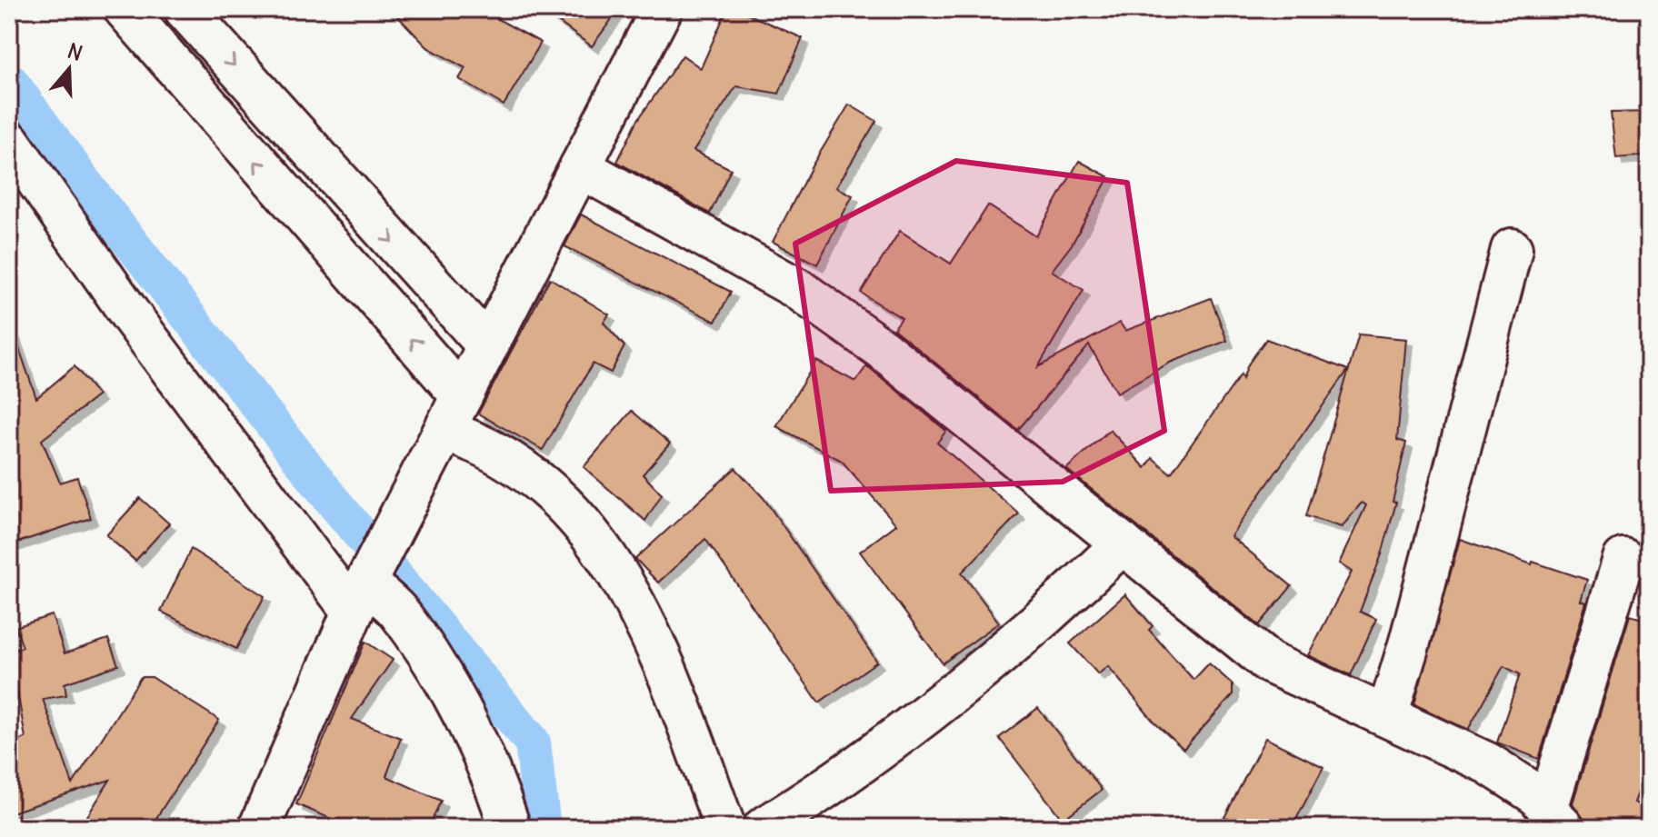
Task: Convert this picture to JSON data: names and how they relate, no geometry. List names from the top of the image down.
{
  "north": "top"
}
